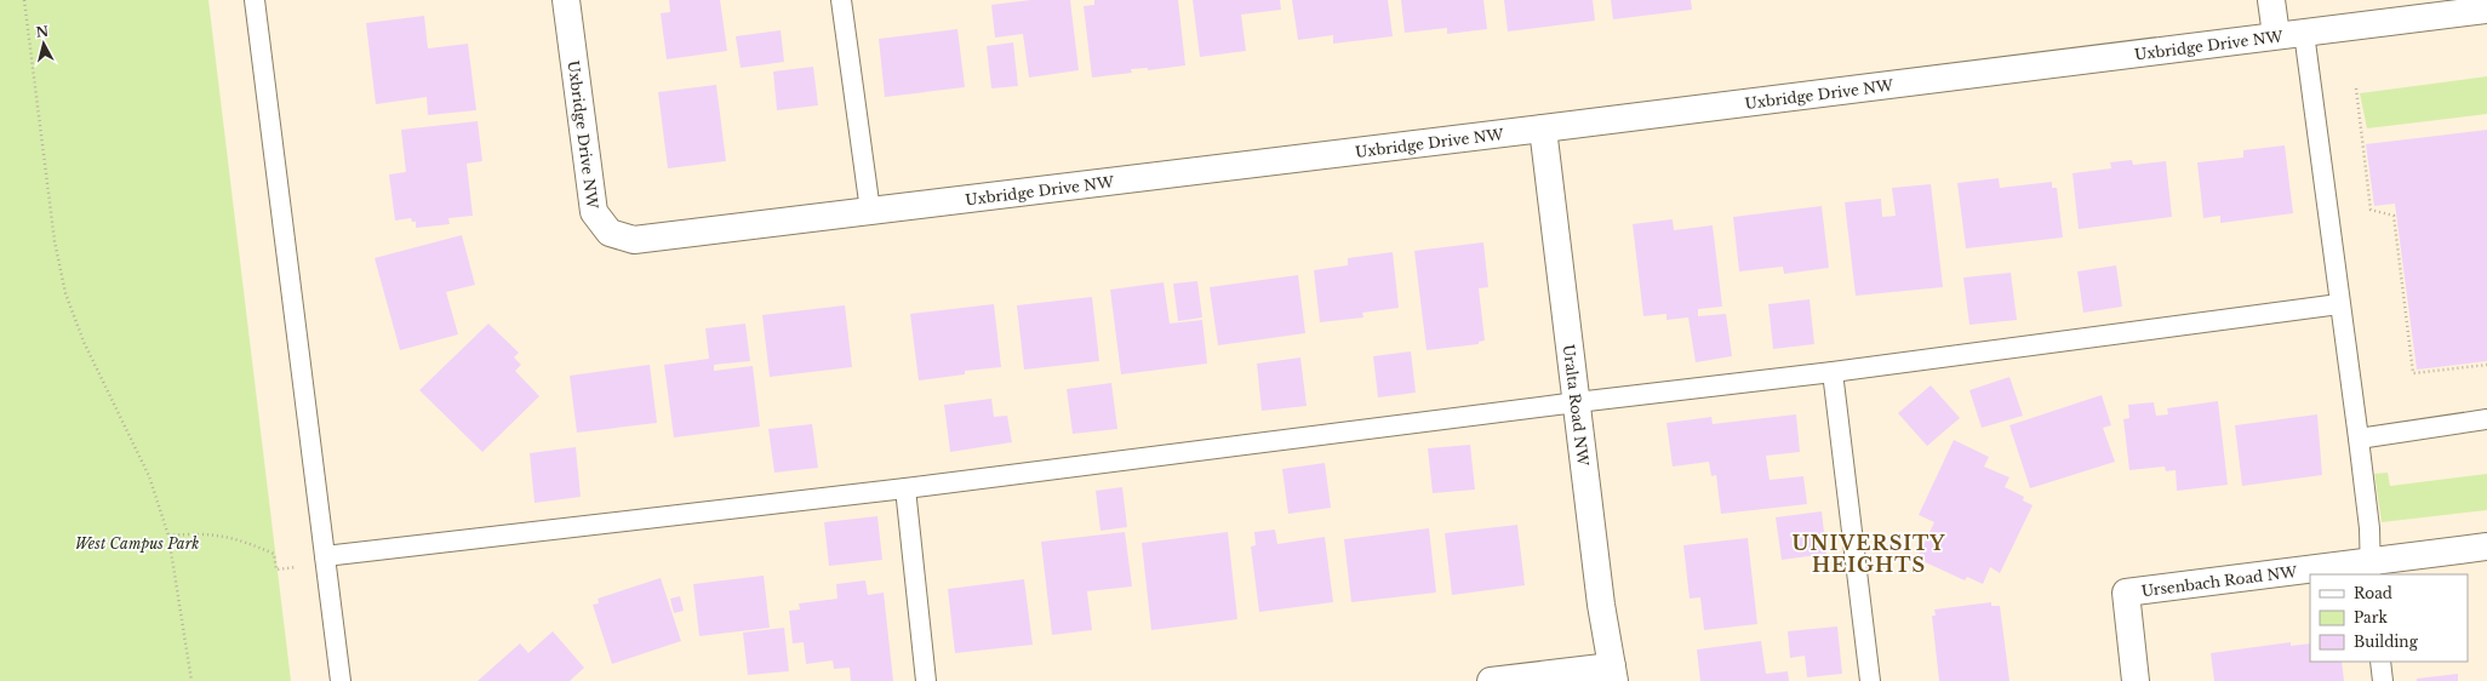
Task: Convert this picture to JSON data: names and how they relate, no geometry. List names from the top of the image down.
{
  "streets": {
    "street": ["Uxbridge Drive NW", "Uralta Road NW", "Ursenbach Road NW"]
  },
  "crossings": [
    ["Uxbridge Drive NW", "Uralta Road NW"]
  ],
  "districts": ["UNIVERSITY HEIGHTS"],
  "parks": ["West Campus Park"],
  "legend": ["Road", "Park", "Building"],
  "north": "top"
}
